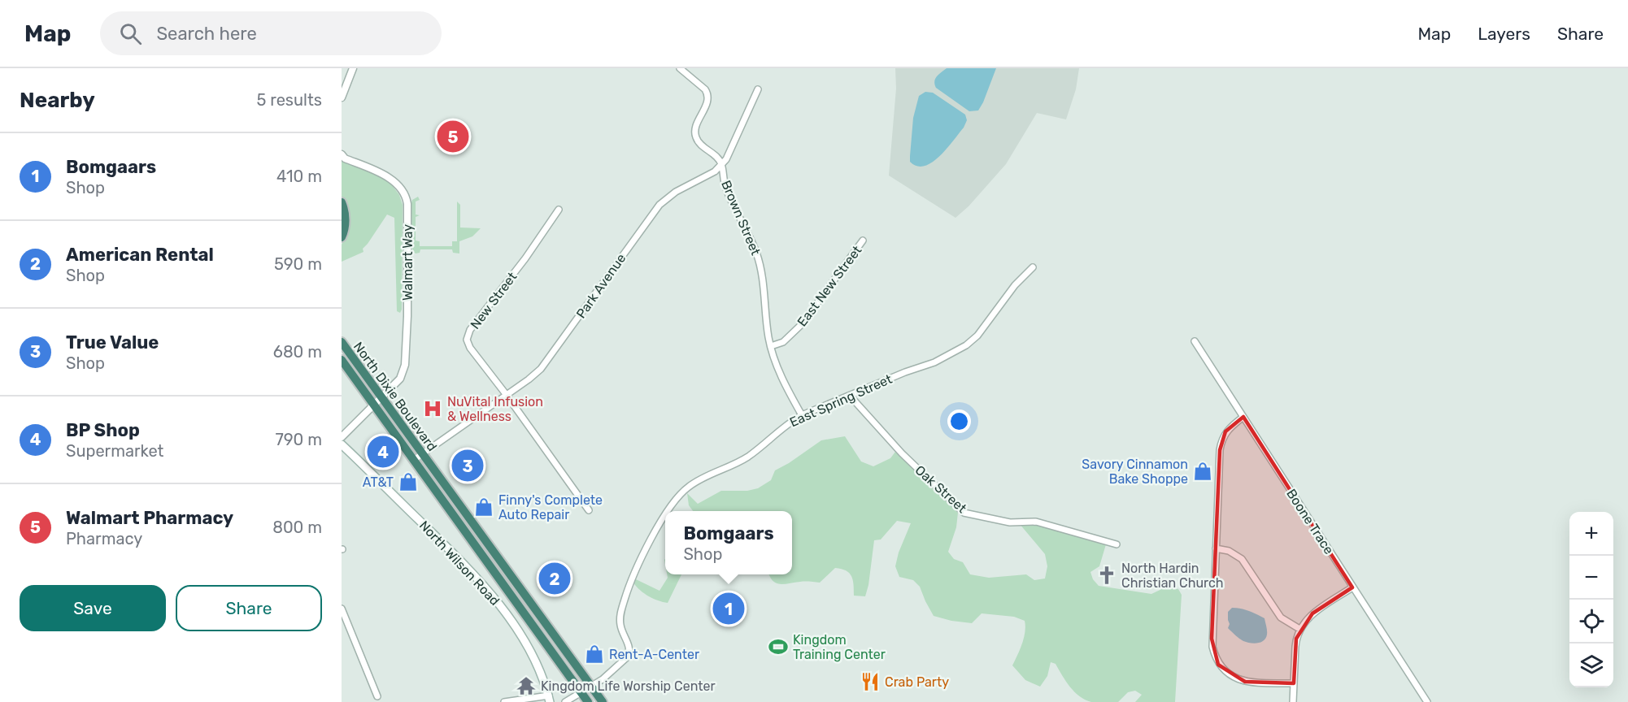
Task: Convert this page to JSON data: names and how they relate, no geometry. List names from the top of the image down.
{
  "streets": {
    "highway": ["North Dixie Boulevard"],
    "main road": ["North Wilson Road"],
    "street": [
      "Brown Street",
      "Walmart Way",
      "Park Avenue",
      "East New Street",
      "New Street",
      "East Spring Street",
      "Oak Street",
      "Boone Trace"
    ]
  },
  "crossings": [
    ["Brown Street", "Park Avenue"],
    ["Brown Street", "East New Street"],
    ["Brown Street", "East Spring Street"],
    ["Walmart Way", "North Dixie Boulevard"],
    ["Park Avenue", "New Street"],
    ["Park Avenue", "North Dixie Boulevard"],
    ["North Dixie Boulevard", "East Spring Street"],
    ["East Spring Street", "Oak Street"]
  ],
  "places": {
    "hospital": ["NuVital Infusion & Wellness"],
    "shop": [
      "Savory Cinnamon Bake Shoppe",
      "AT&T",
      "Finny's Complete Auto Repair",
      "Rent-A-Center"
    ],
    "church": ["North Hardin Christian Church"],
    "sports": ["Kingdom Training Center"],
    "restaurant": ["Crab Party"],
    "temple": ["Kingdom Life Worship Center"]
  },
  "page": {
    "header": "Map",
    "search": "Search here",
    "nav": ["Map", "Layers", "Share"],
    "heading": ["Nearby", "5 results"],
    "pins": [
      "5",
      "4",
      "3",
      "2",
      "1"
    ],
    "list": [
      {
        "mark": "1",
        "name": "Bomgaars",
        "note": "Shop",
        "value": "410 m"
      },
      {
        "mark": "2",
        "name": "American Rental",
        "note": "Shop",
        "value": "590 m"
      },
      {
        "mark": "3",
        "name": "True Value",
        "note": "Shop",
        "value": "680 m"
      },
      {
        "mark": "4",
        "name": "BP Shop",
        "note": "Supermarket",
        "value": "790 m"
      },
      {
        "mark": "5",
        "name": "Walmart Pharmacy",
        "note": "Pharmacy",
        "value": "800 m"
      }
    ],
    "popup": ["Bomgaars", "Shop"],
    "map_buttons": ["+", "−"],
    "buttons": ["Save", "Share"]
  }
}
